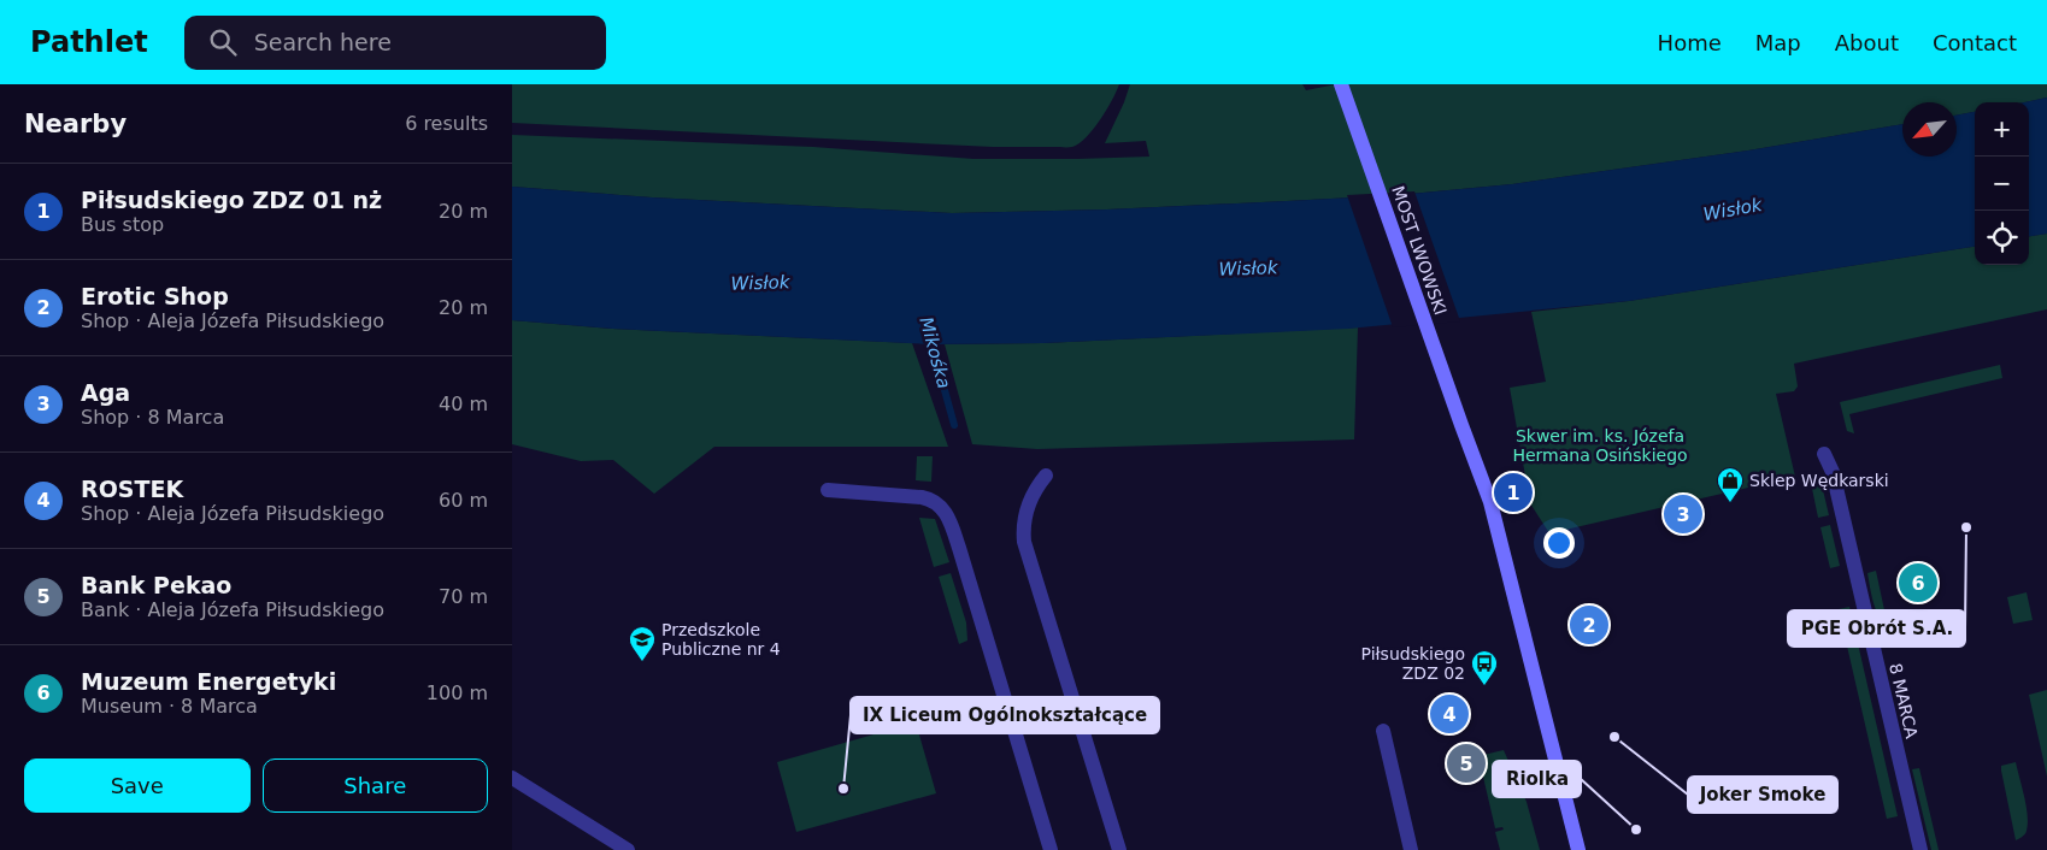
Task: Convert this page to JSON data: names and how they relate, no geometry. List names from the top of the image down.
{
  "streets": {
    "main road": ["MOST LWOWSKI"],
    "street": ["8 MARCA"]
  },
  "water": ["Wisłok", "Mikośka"],
  "parks": ["Skwer im. ks. Józefa Hermana Osińskiego"],
  "places": {
    "shop": ["Sklep Wędkarski"],
    "other": [
      "PGE Obrót S.A.",
      "Joker Smoke",
      "IX Liceum Ogólnokształcące",
      "Riolka"
    ],
    "school or university": ["Przedszkole Publiczne nr 4"],
    "bus stop": ["Piłsudskiego ZDZ 02"]
  },
  "north": "bottom left",
  "page": {
    "header": "Pathlet",
    "search": "Search here",
    "nav": [
      "Home",
      "Map",
      "About",
      "Contact"
    ],
    "heading": ["Nearby", "6 results"],
    "map_buttons": ["+", "−"],
    "list": [
      {
        "mark": "1",
        "name": "Piłsudskiego ZDZ 01 nż",
        "note": "Bus stop",
        "value": "20 m"
      },
      {
        "mark": "2",
        "name": "Erotic Shop",
        "note": "Shop · Aleja Józefa Piłsudskiego",
        "value": "20 m"
      },
      {
        "mark": "3",
        "name": "Aga",
        "note": "Shop · 8 Marca",
        "value": "40 m"
      },
      {
        "mark": "4",
        "name": "ROSTEK",
        "note": "Shop · Aleja Józefa Piłsudskiego",
        "value": "60 m"
      },
      {
        "mark": "5",
        "name": "Bank Pekao",
        "note": "Bank · Aleja Józefa Piłsudskiego",
        "value": "70 m"
      },
      {
        "mark": "6",
        "name": "Muzeum Energetyki",
        "note": "Museum · 8 Marca",
        "value": "100 m"
      }
    ],
    "pins": [
      "1",
      "3",
      "6",
      "2",
      "4",
      "5"
    ],
    "buttons": ["Save", "Share"]
  }
}
